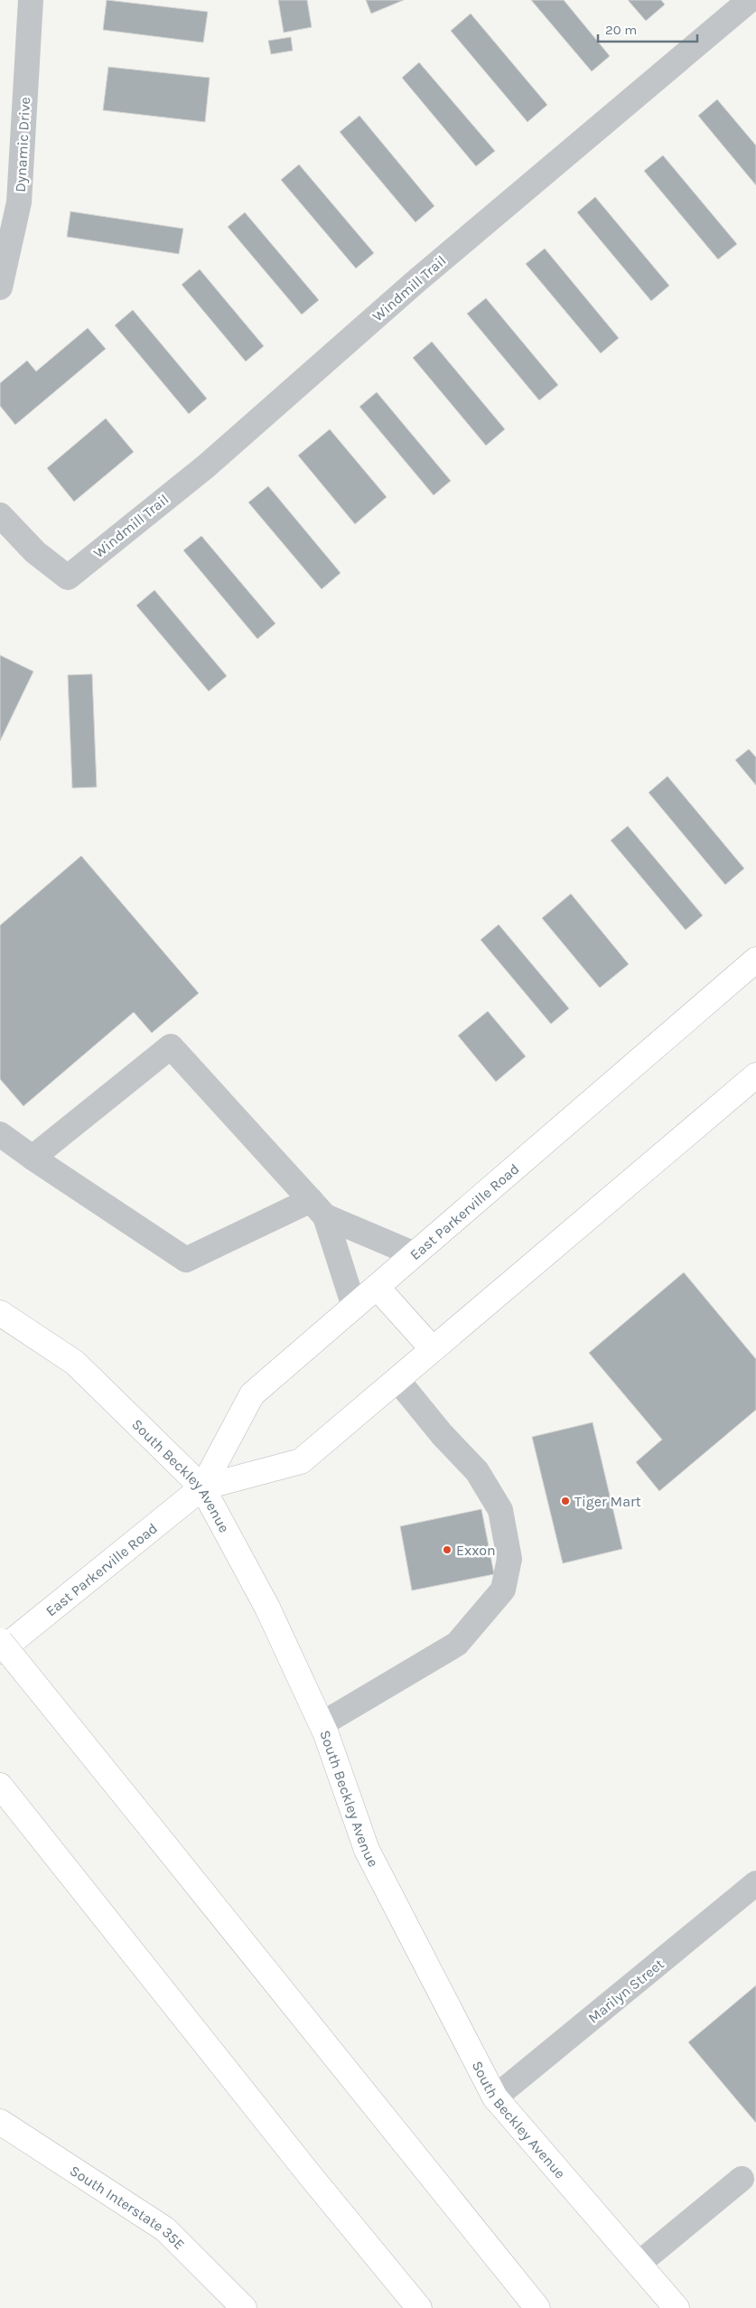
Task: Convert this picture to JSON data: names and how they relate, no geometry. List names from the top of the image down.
{
  "streets": {
    "main road": ["East Parkerville Road", "South Beckley Avenue", "South Interstate 35E"],
    "street": ["Dynamic Drive", "Windmill Trail", "Marilyn Street"]
  },
  "crossings": [
    ["East Parkerville Road", "South Beckley Avenue"],
    ["South Beckley Avenue", "Marilyn Street"]
  ],
  "places": ["Tiger Mart", "Exxon"],
  "scale_bar": "20 m"
}
